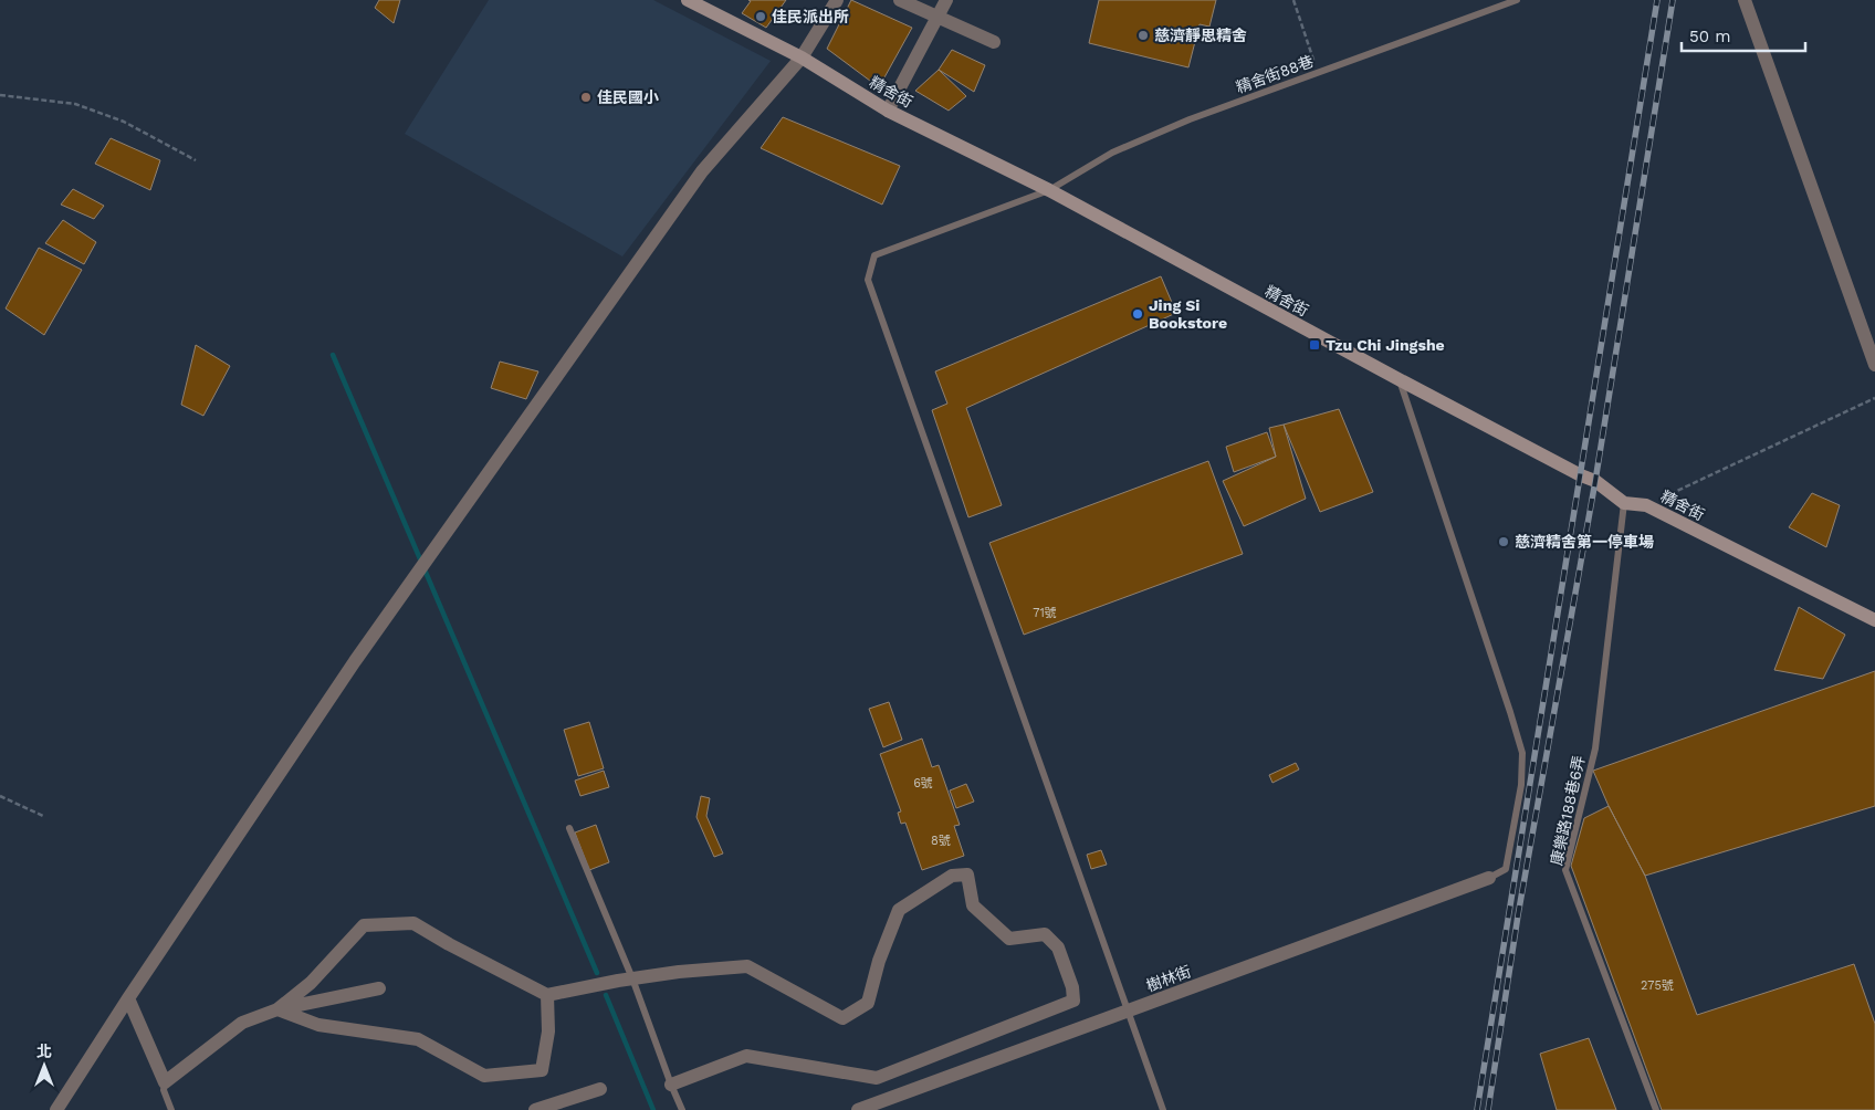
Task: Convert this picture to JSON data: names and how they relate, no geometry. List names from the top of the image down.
{
  "streets": {
    "street": ["精舍街", "樹林街"],
    "lane": ["精舍街88巷", "康樂路188巷6弄"]
  },
  "crossings": [
    ["精舍街88巷", "精舍街"],
    ["精舍街88巷", "樹林街"],
    ["精舍街", "康樂路188巷6弄"]
  ],
  "places": {
    "other": [
      "佳民派出所",
      "慈濟靜思精舍",
      "佳民國小",
      "Jing Si Bookstore",
      "慈濟精舍第一停車場"
    ],
    "transit": ["Tzu Chi Jingshe"]
  },
  "house_numbers": [
    "71號",
    "6號",
    "8號",
    "275號"
  ],
  "scale_bar": "50 m",
  "north": "top"
}
